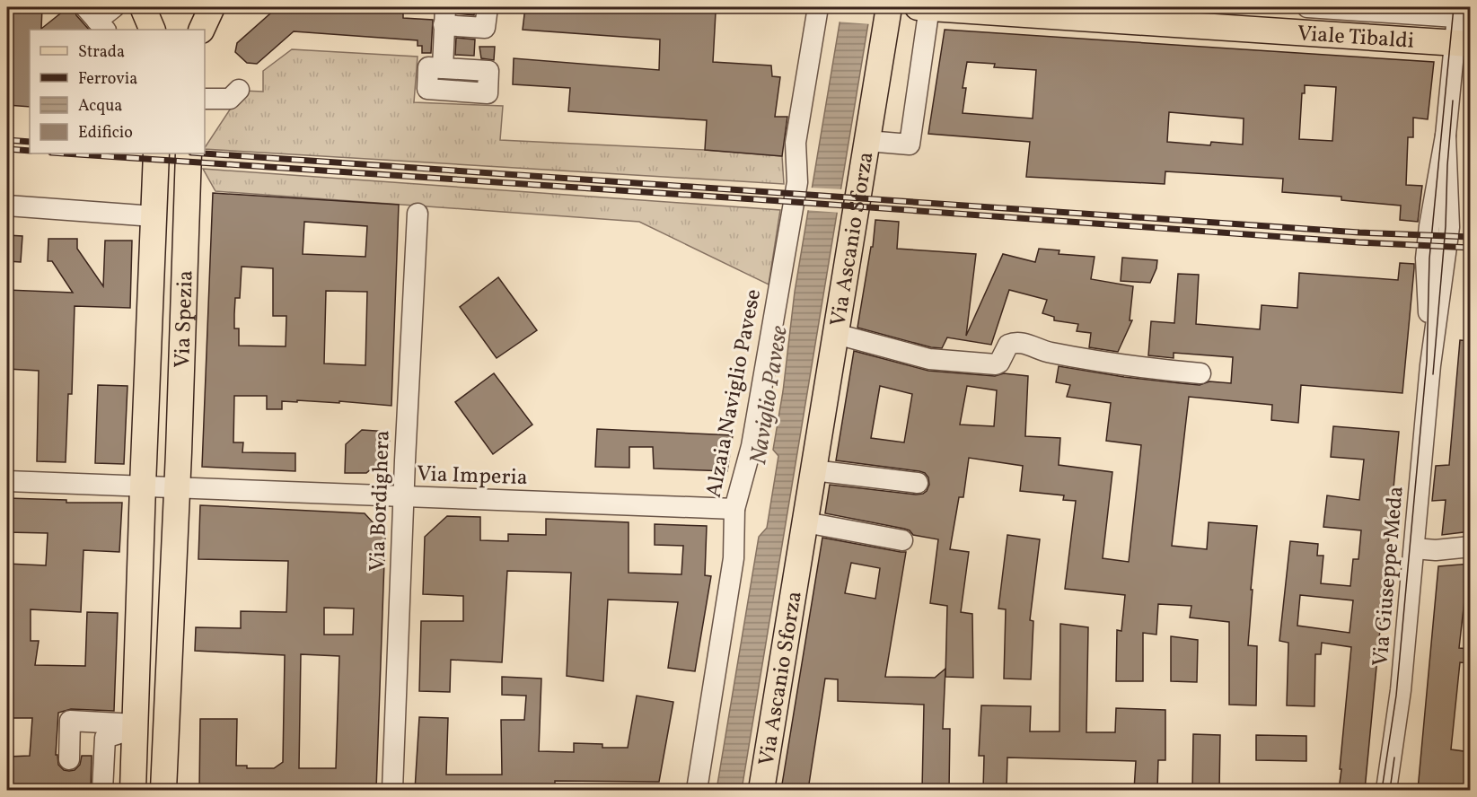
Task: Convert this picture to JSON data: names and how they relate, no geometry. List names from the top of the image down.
{
  "streets": {
    "main road": ["Viale Tibaldi", "Via Ascanio Sforza", "Via Spezia"],
    "street": [
      "Alzaia Naviglio Pavese",
      "Via Imperia",
      "Via Bordighera",
      "Via Giuseppe Meda"
    ]
  },
  "crossings": [
    ["Viale Tibaldi", "Via Giuseppe Meda"],
    ["Via Spezia", "Via Imperia"],
    ["Alzaia Naviglio Pavese", "Via Imperia"],
    ["Via Imperia", "Via Bordighera"]
  ],
  "water": ["Naviglio Pavese"],
  "legend": [
    "Strada",
    "Ferrovia",
    "Acqua",
    "Edificio"
  ]
}
